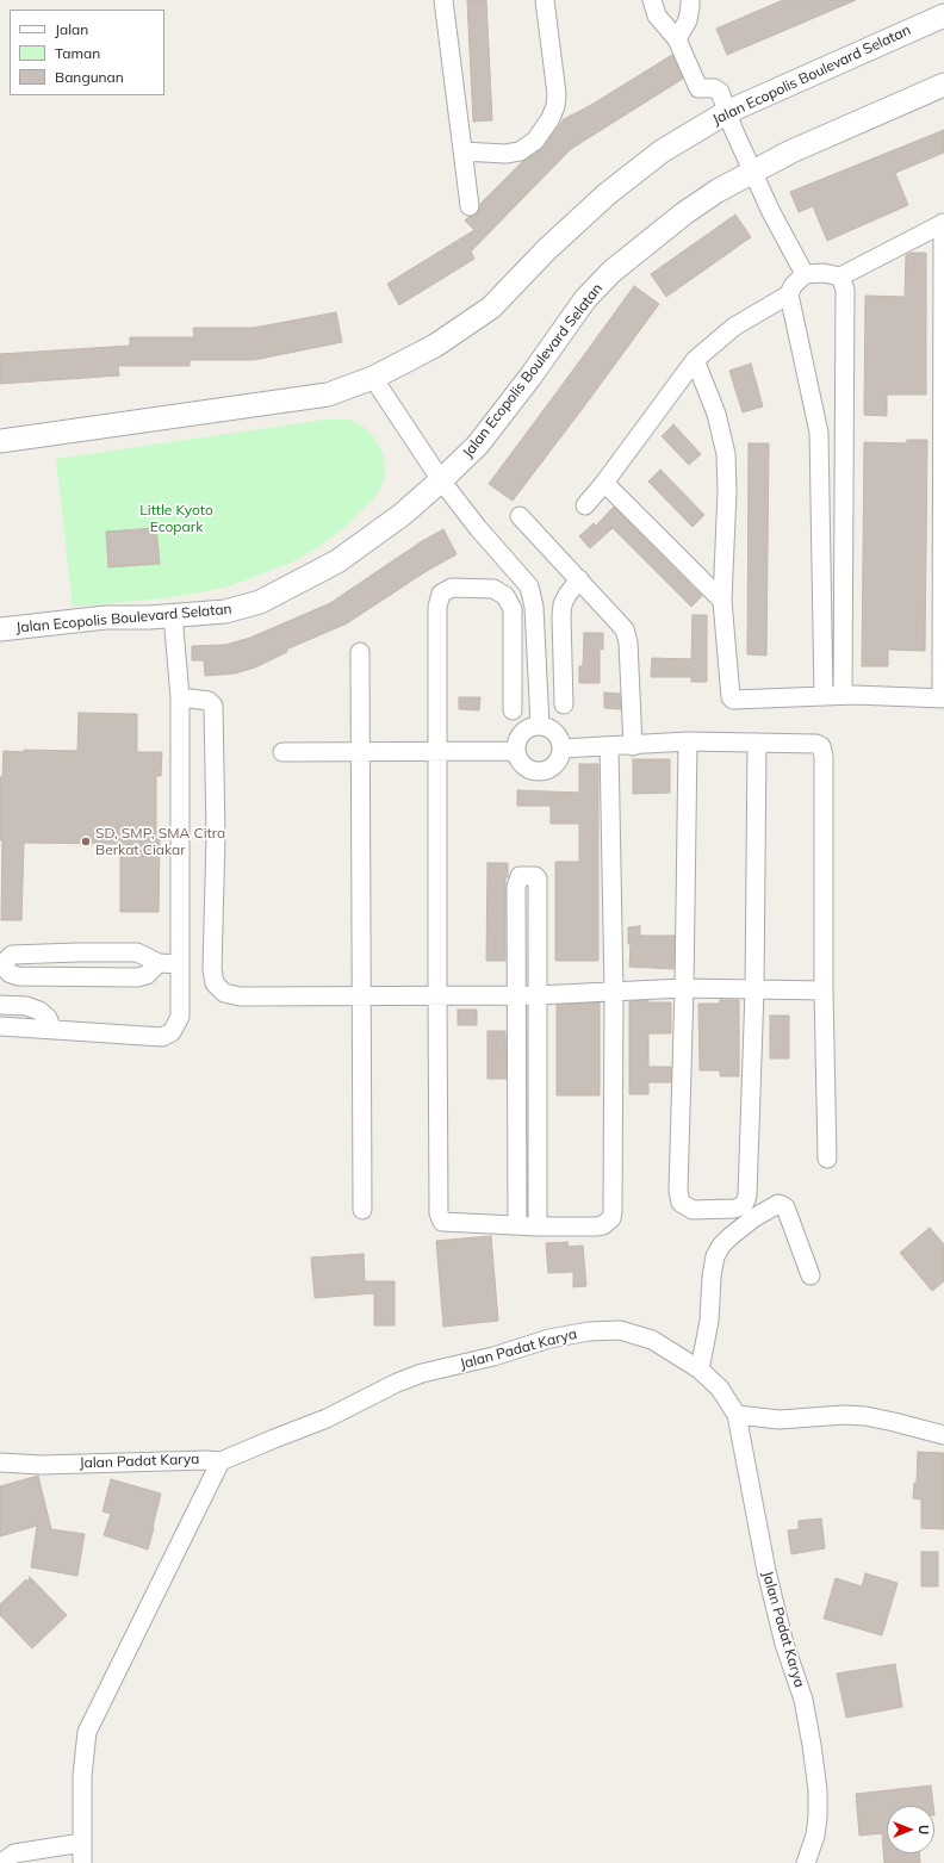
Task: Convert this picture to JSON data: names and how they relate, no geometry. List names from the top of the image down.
{
  "streets": {
    "street": ["Jalan Ecopolis Boulevard Selatan", "Jalan Padat Karya"]
  },
  "parks": ["Little Kyoto Ecopark"],
  "places": ["SD, SMP, SMA Citra Berkat Ciakar"],
  "legend": ["Jalan", "Taman", "Bangunan"],
  "north": "right"
}
